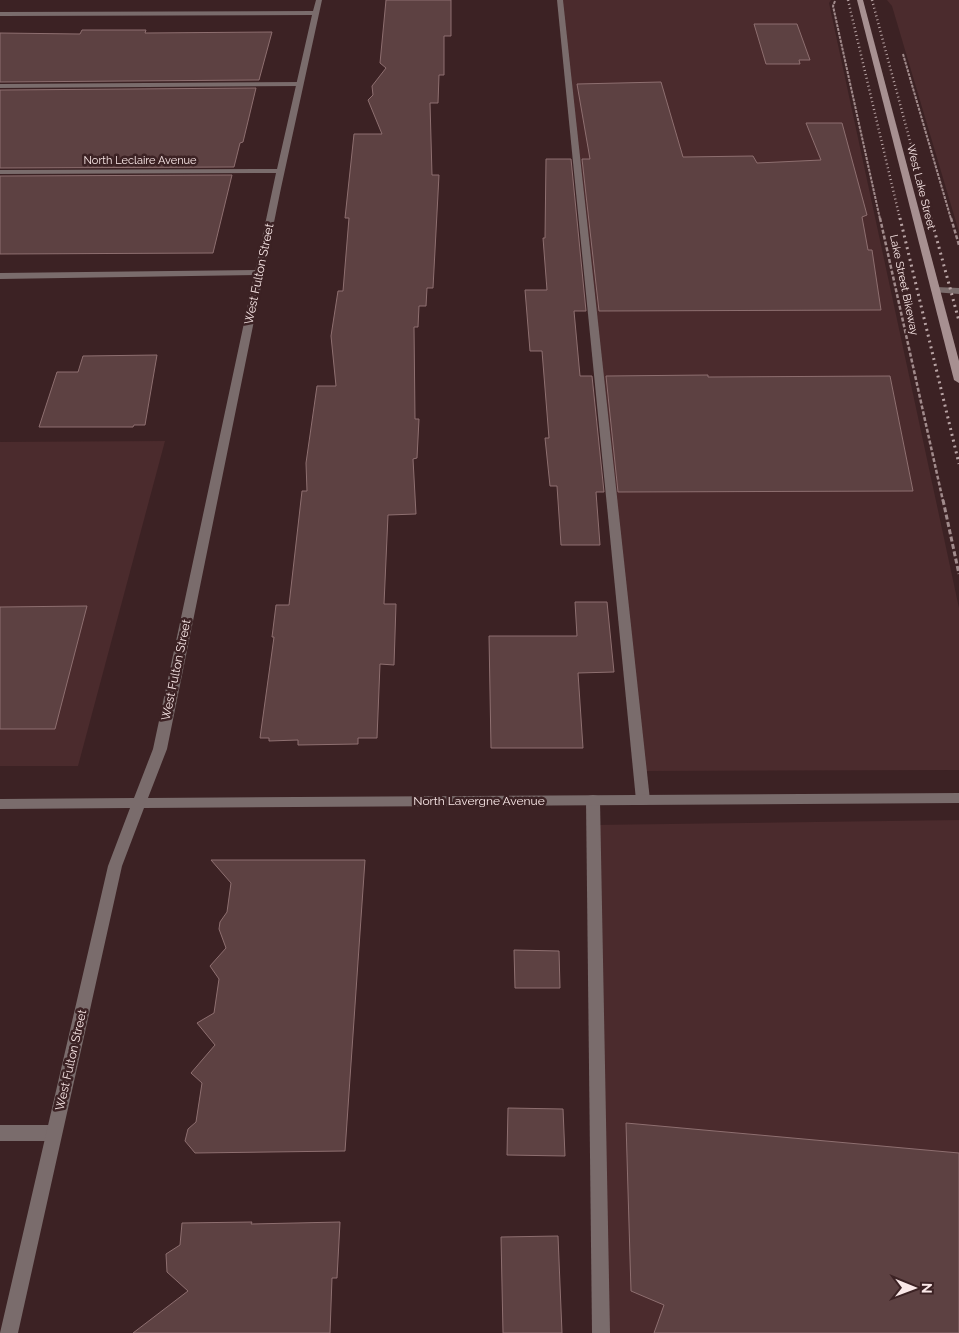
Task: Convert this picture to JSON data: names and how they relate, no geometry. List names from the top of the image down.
{
  "streets": {
    "main road": ["West Lake Street"],
    "street": ["North Leclaire Avenue", "West Fulton Street", "North Lavergne Avenue"],
    "path": ["Lake Street Bikeway"]
  },
  "crossings": [
    ["North Leclaire Avenue", "West Fulton Street"],
    ["West Fulton Street", "North Lavergne Avenue"]
  ],
  "north": "right"
}
